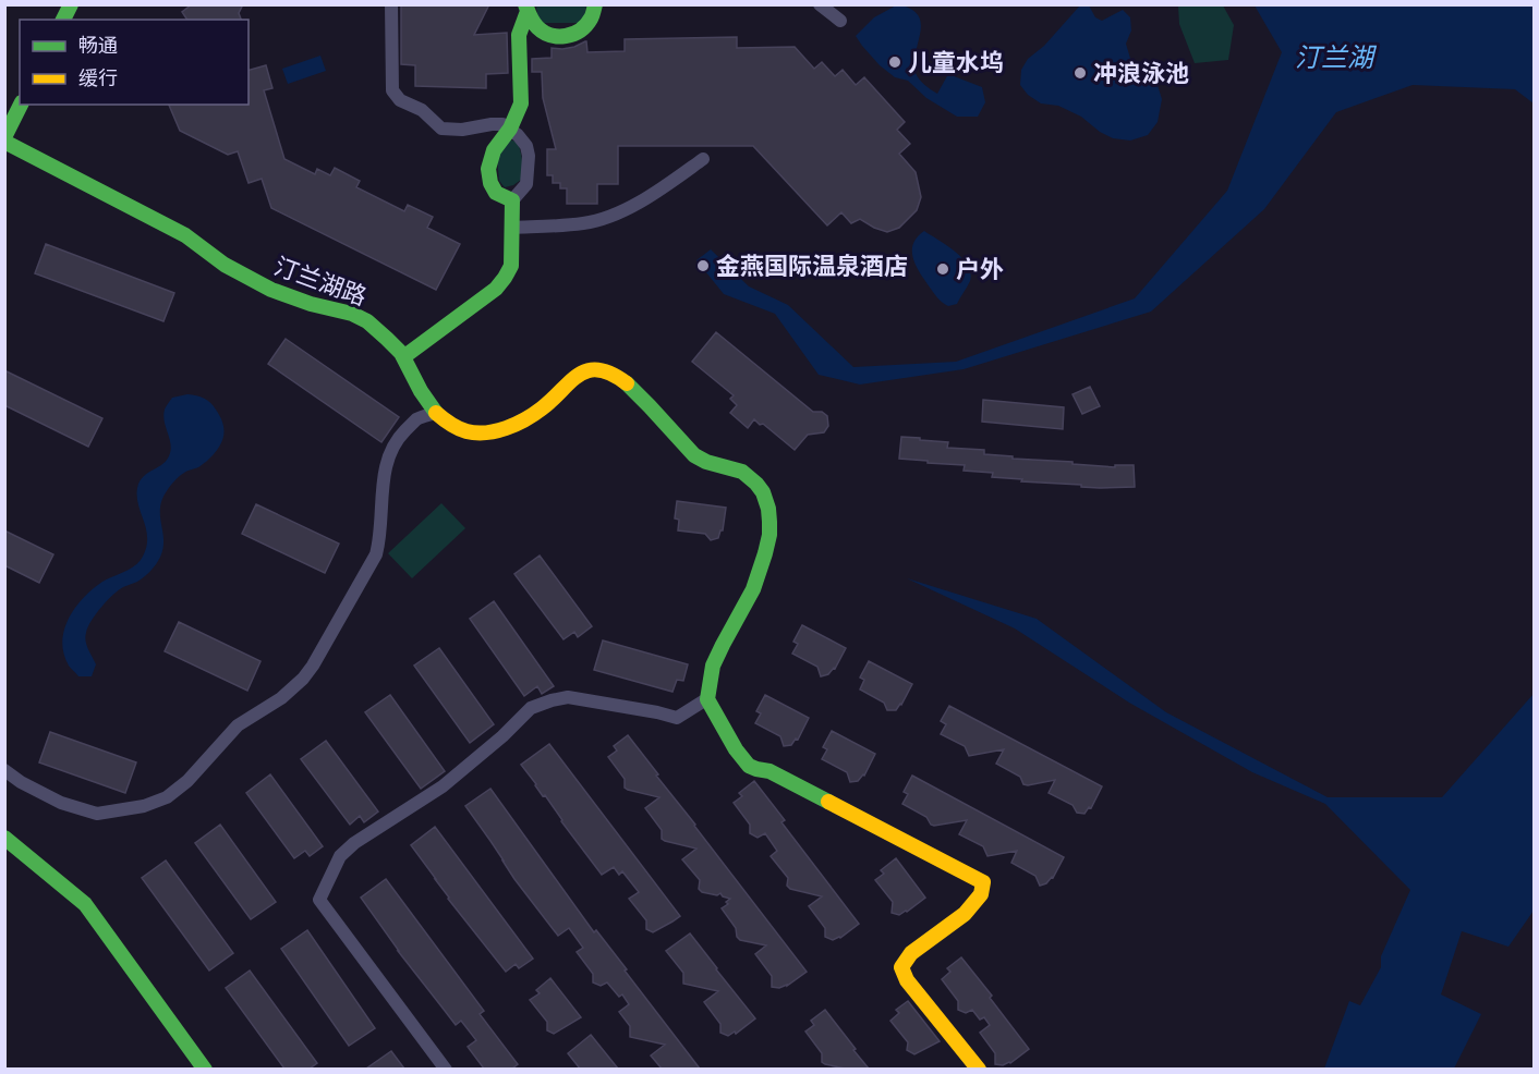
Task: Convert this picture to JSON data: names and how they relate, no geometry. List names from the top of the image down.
{
  "streets": {
    "street": ["汀兰湖路"]
  },
  "water": ["汀兰湖"],
  "places": [
    "儿童水坞",
    "冲浪泳池",
    "金燕国际温泉酒店",
    "户外"
  ],
  "legend": ["畅通", "缓行"]
}
